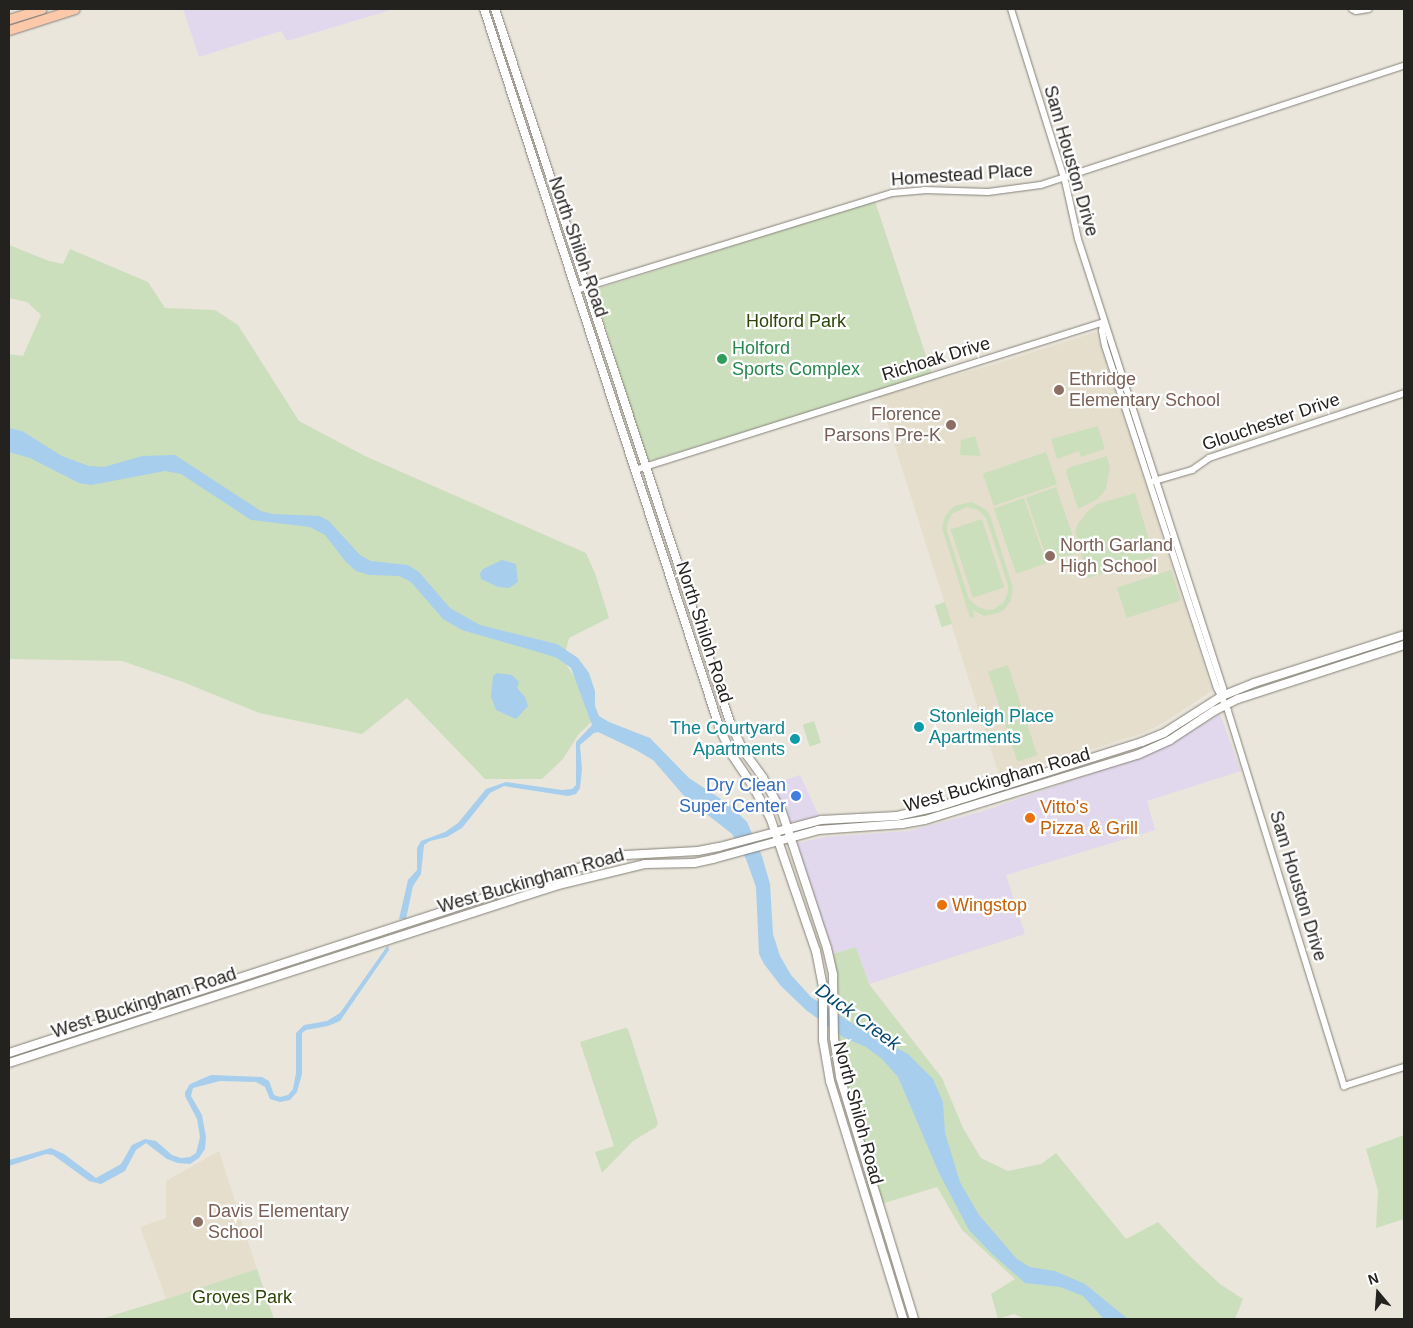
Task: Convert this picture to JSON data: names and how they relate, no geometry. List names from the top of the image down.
{
  "streets": {
    "main road": ["North Shiloh Road", "West Buckingham Road"],
    "street": [
      "Sam Houston Drive",
      "Homestead Place",
      "Richoak Drive",
      "Glouchester Drive"
    ]
  },
  "crossings": [
    ["Sam Houston Drive", "Homestead Place"],
    ["Sam Houston Drive", "Richoak Drive"],
    ["Sam Houston Drive", "Glouchester Drive"],
    ["Sam Houston Drive", "West Buckingham Road"],
    ["Homestead Place", "North Shiloh Road"],
    ["North Shiloh Road", "Richoak Drive"],
    ["North Shiloh Road", "West Buckingham Road"]
  ],
  "water": ["Duck Creek"],
  "parks": ["Holford Park", "Groves Park"],
  "places": [
    "Holford Sports Complex",
    "Ethridge Elementary School",
    "Florence Parsons Pre-K",
    "North Garland High School",
    "Stonleigh Place Apartments",
    "The Courtyard Apartments",
    "Dry Clean Super Center",
    "Vitto's Pizza & Grill",
    "Wingstop",
    "Davis Elementary School"
  ],
  "north": "top"
}
